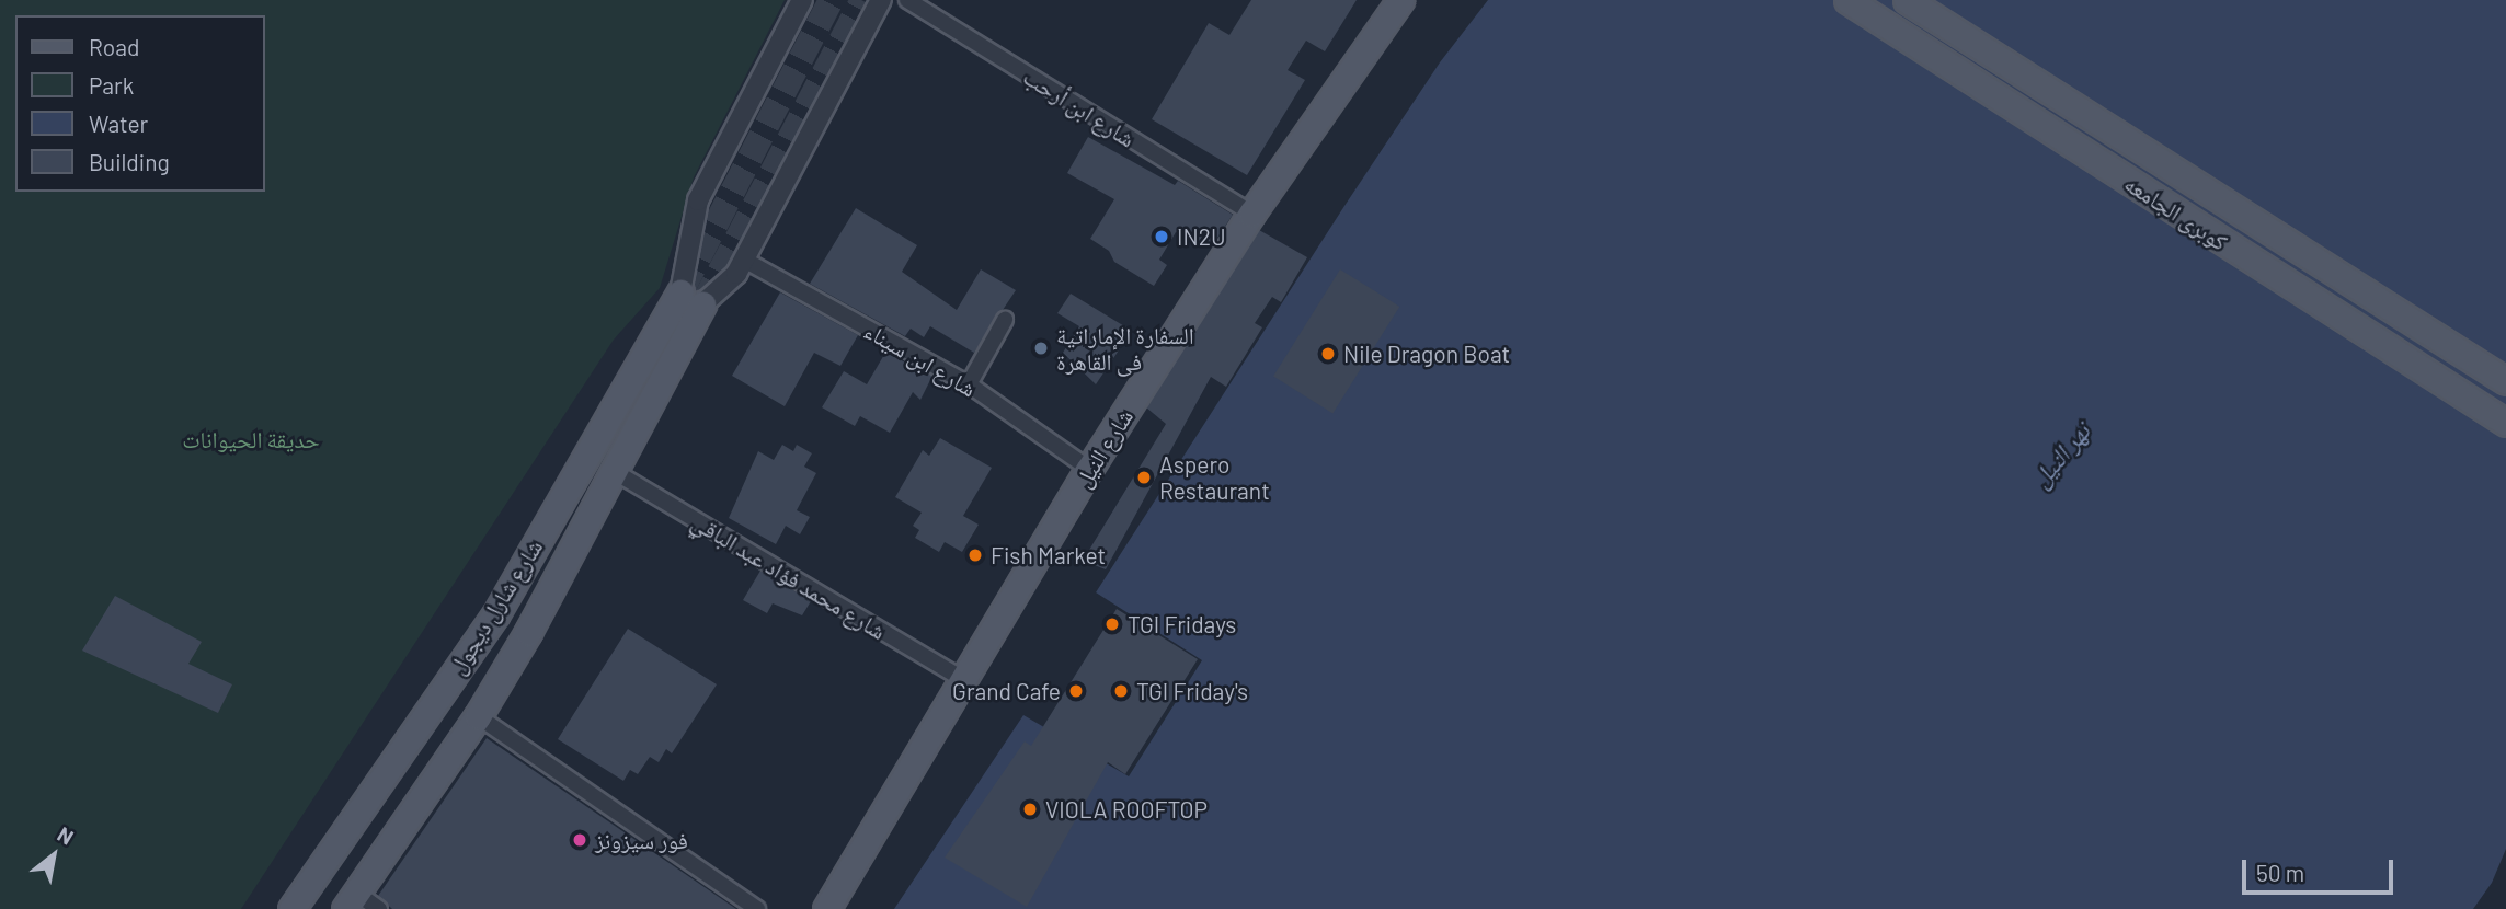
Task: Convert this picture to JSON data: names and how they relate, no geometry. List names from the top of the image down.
{
  "streets": {
    "main road": ["كوبرى الجامعه", "شارع النيل", "شارع شارل ديجول"],
    "street": ["شارع ابن أرحب", "شارع ابن سيناء", "شارع محمد فؤاد عبد الباقي"]
  },
  "crossings": [
    ["شارع ابن أرحب", "شارع النيل"],
    ["شارع ابن سيناء", "شارع النيل"],
    ["شارع النيل", "شارع محمد فؤاد عبد الباقي"],
    ["شارع محمد فؤاد عبد الباقي", "شارع شارل ديجول"]
  ],
  "water": ["نهر النيل"],
  "parks": ["حديقة الحيوانات"],
  "places": [
    "IN2U",
    "السفارة الإماراتية فى القاهرة",
    "Nile Dragon Boat",
    "Aspero Restaurant",
    "Fish Market",
    "TGI Fridays",
    "Grand Cafe",
    "TGI Friday's",
    "VIOLA ROOFTOP",
    "فور سيزونز"
  ],
  "legend": [
    "Road",
    "Park",
    "Water",
    "Building"
  ],
  "scale_bar": "50 m",
  "north": "top right"
}
